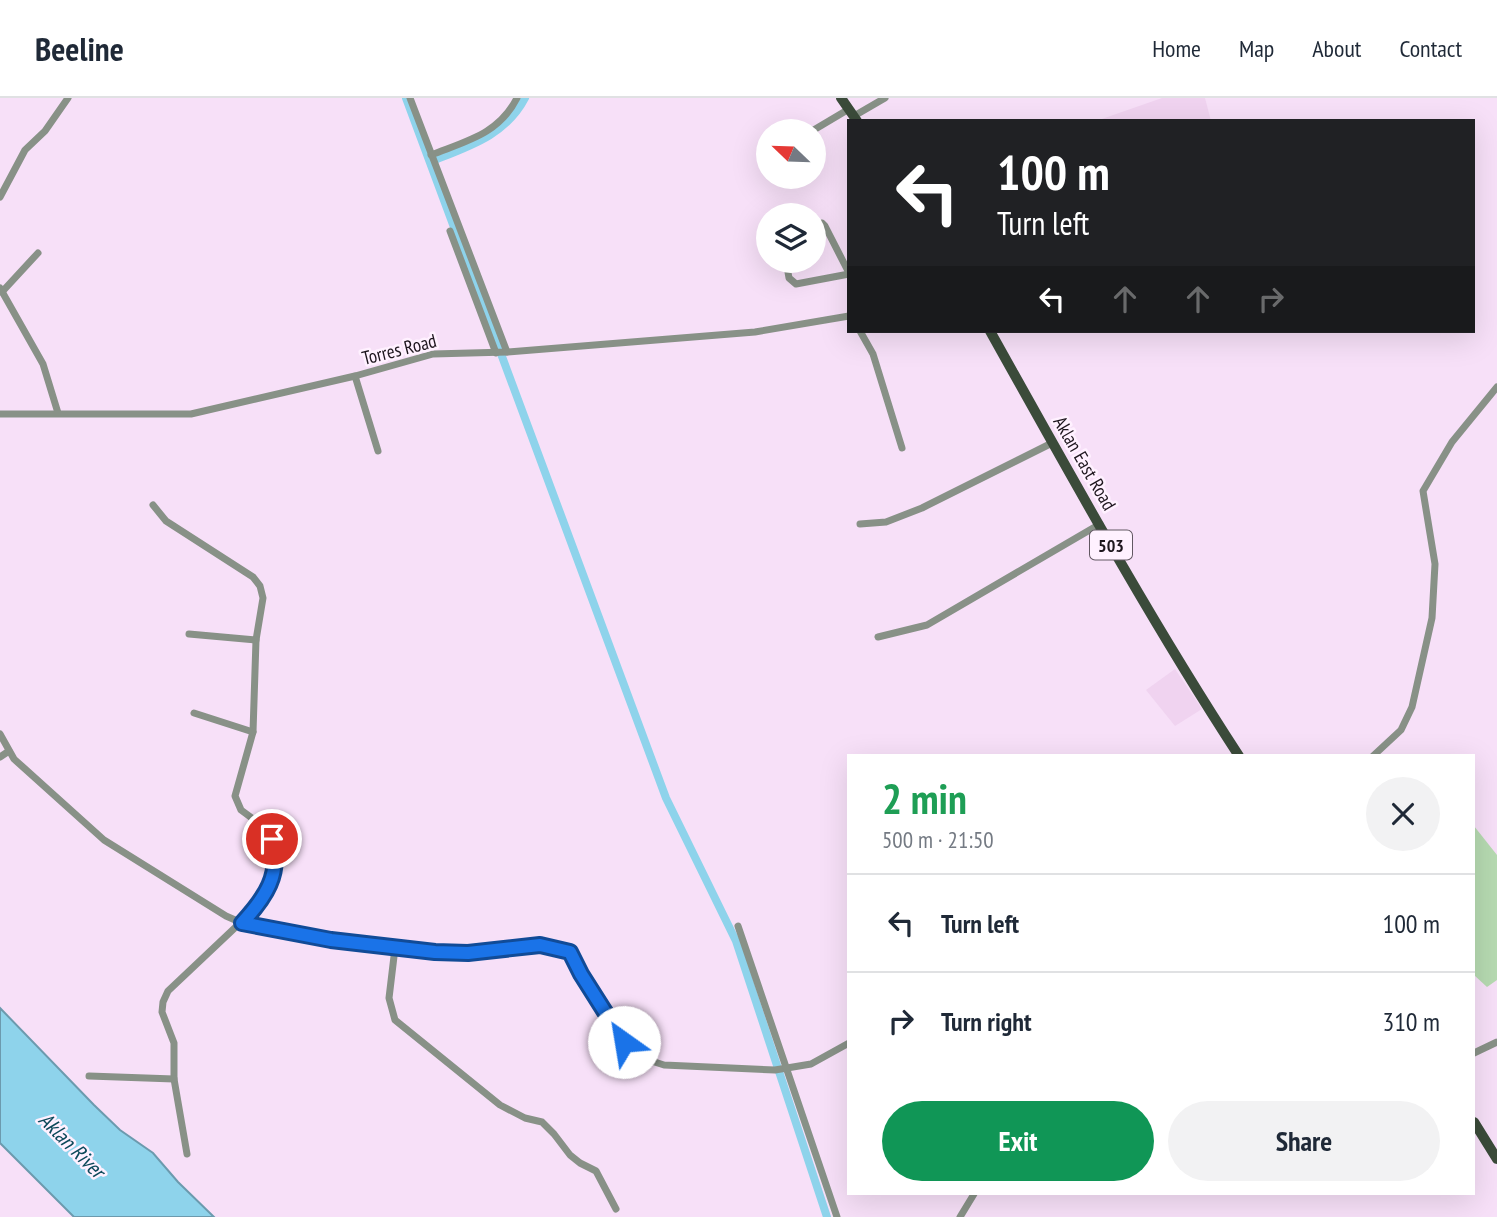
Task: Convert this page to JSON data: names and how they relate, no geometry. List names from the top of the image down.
{
  "streets": {
    "main road": ["Aklan East Road", "503"],
    "street": ["Torres Road"]
  },
  "water": ["Aklan River"],
  "north": "top left",
  "page": {
    "header": "Beeline",
    "nav": [
      "Home",
      "Map",
      "About",
      "Contact"
    ],
    "turn": ["100 m", "Turn left"],
    "heading": ["2 min", "500 m · 21:50"],
    "list": [
      {
        "name": "Turn left",
        "value": "100 m"
      },
      {
        "name": "Turn right",
        "value": "310 m"
      }
    ],
    "buttons": ["Exit", "Share"]
  }
}
